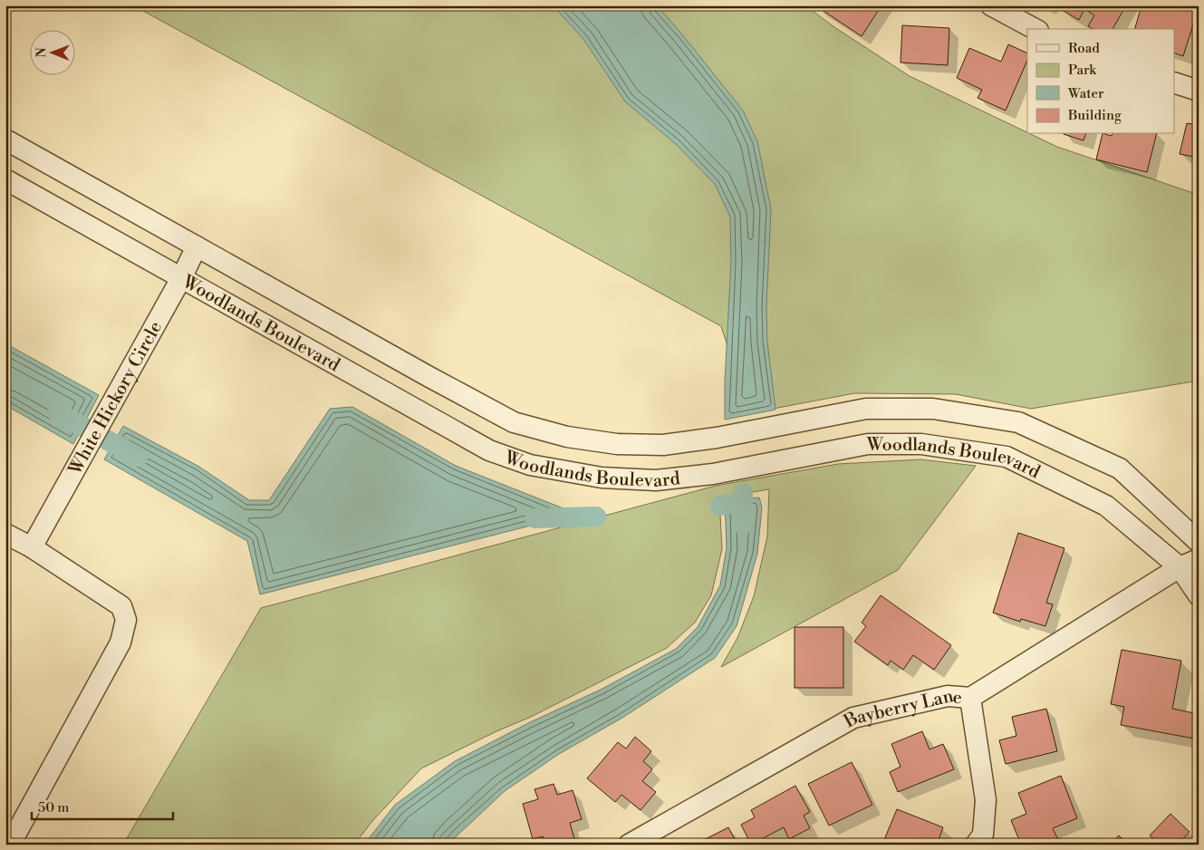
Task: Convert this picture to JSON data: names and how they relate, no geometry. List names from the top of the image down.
{
  "streets": {
    "street": ["Woodlands Boulevard", "White Hickory Circle", "Bayberry Lane"]
  },
  "crossings": [
    ["Woodlands Boulevard", "White Hickory Circle"],
    ["Woodlands Boulevard", "Bayberry Lane"]
  ],
  "legend": [
    "Road",
    "Park",
    "Water",
    "Building"
  ],
  "scale_bar": "50 m",
  "north": "left"
}
